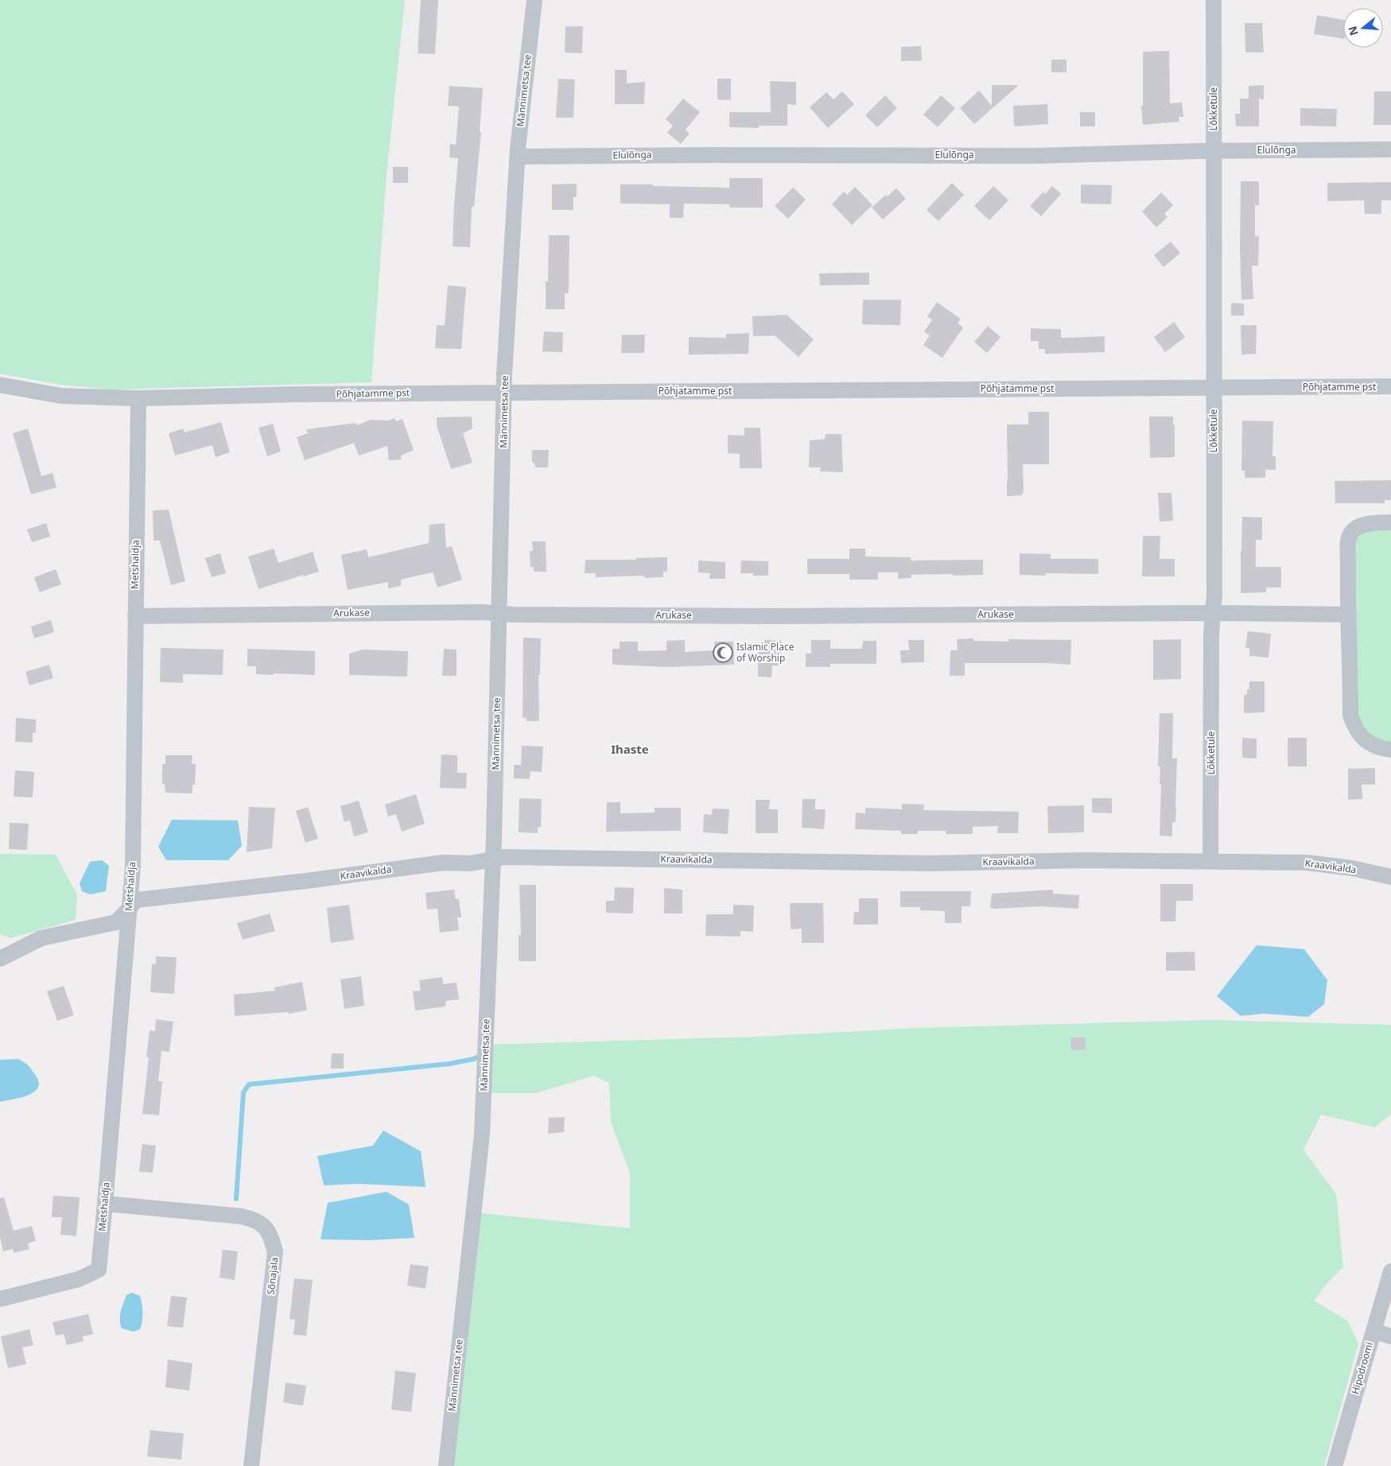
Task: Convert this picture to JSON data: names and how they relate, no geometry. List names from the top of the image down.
{
  "streets": {
    "street": [
      "Männimetsa tee",
      "Lõkketule",
      "Elulõnga",
      "Põhjatamme pst",
      "Metshaldja",
      "Arukase",
      "Kraavikalda",
      "Sõnajala",
      "Hipodroomi"
    ]
  },
  "crossings": [
    ["Männimetsa tee", "Elulõnga"],
    ["Männimetsa tee", "Põhjatamme pst"],
    ["Männimetsa tee", "Arukase"],
    ["Männimetsa tee", "Kraavikalda"],
    ["Lõkketule", "Elulõnga"],
    ["Lõkketule", "Põhjatamme pst"],
    ["Lõkketule", "Arukase"],
    ["Lõkketule", "Kraavikalda"],
    ["Põhjatamme pst", "Metshaldja"],
    ["Metshaldja", "Arukase"],
    ["Metshaldja", "Kraavikalda"],
    ["Metshaldja", "Sõnajala"]
  ],
  "districts": ["Ihaste"],
  "places": {
    "mosque": ["Islamic Place of Worship"]
  },
  "north": "left"
}
